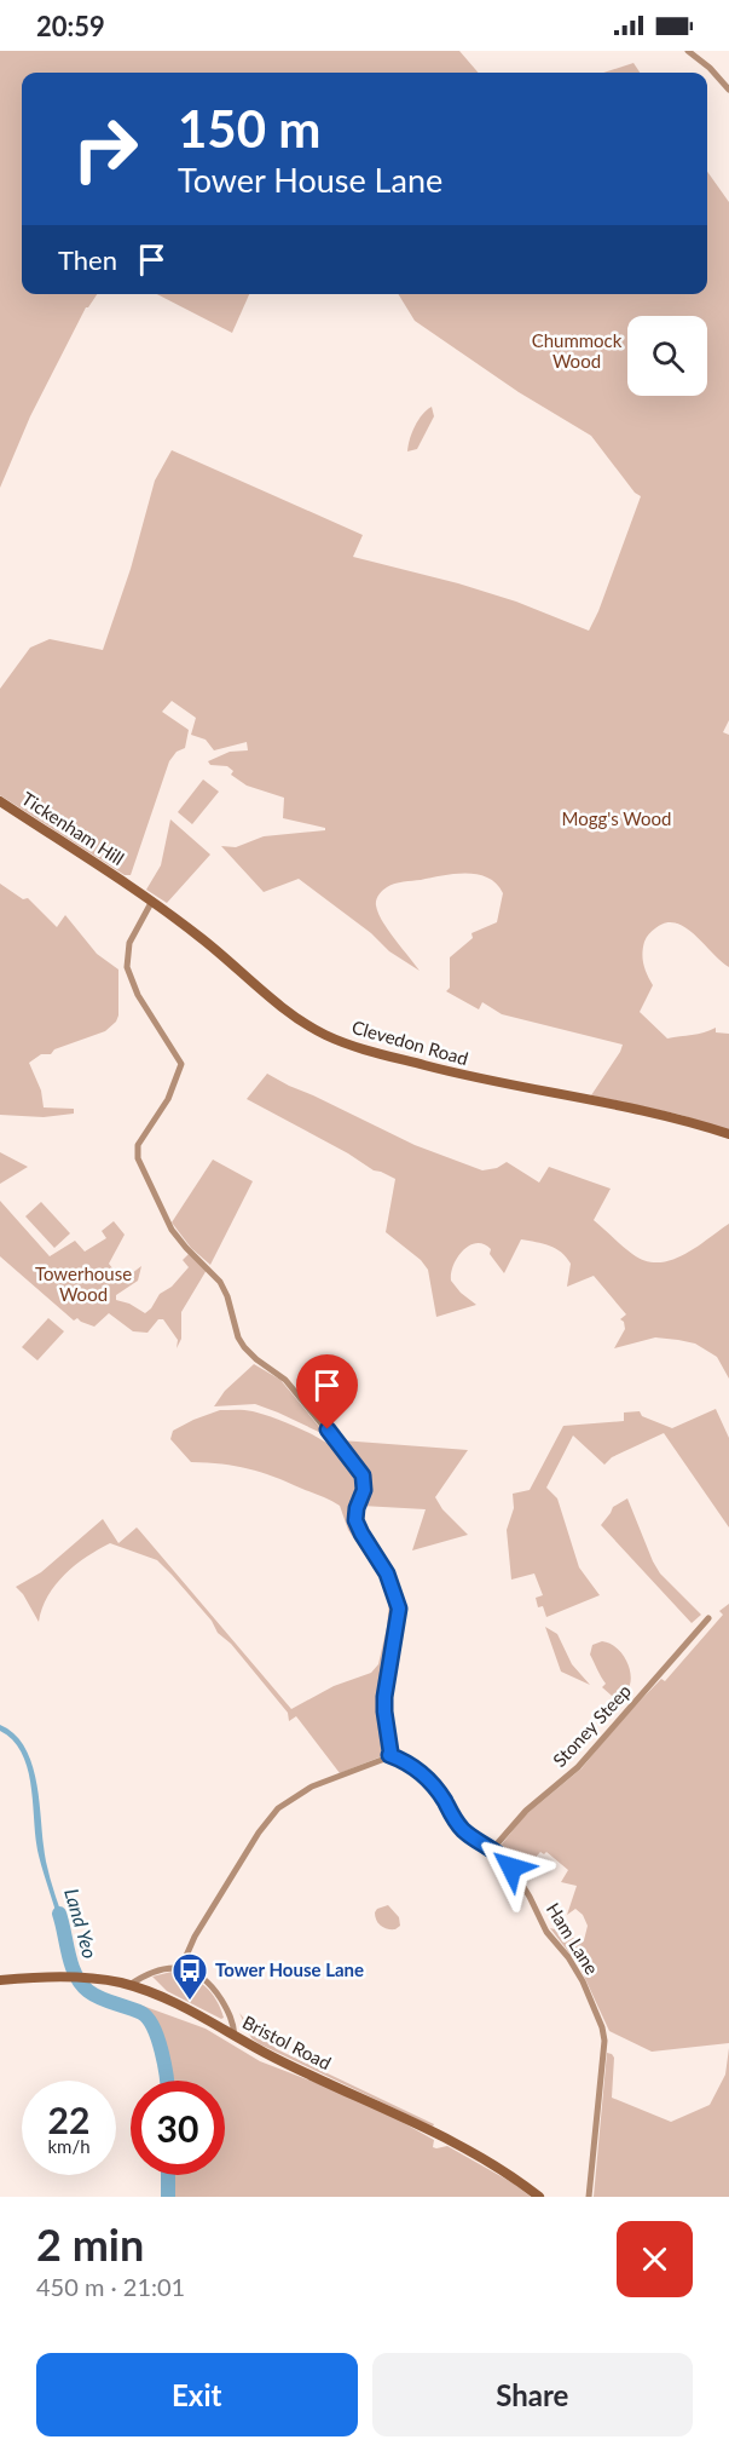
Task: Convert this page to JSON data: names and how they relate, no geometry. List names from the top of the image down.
{
  "streets": {
    "main road": ["Tickenham Hill", "Clevedon Road", "Bristol Road"],
    "street": ["Stoney Steep", "Ham Lane"]
  },
  "crossings": [
    ["Tickenham Hill", "Clevedon Road"],
    ["Stoney Steep", "Ham Lane"]
  ],
  "water": ["Land Yeo"],
  "parks": ["Chummock Wood", "Mogg's Wood", "Towerhouse Wood"],
  "places": {
    "bus stop": ["Tower House Lane"]
  },
  "page": {
    "status": "20:59",
    "turn": ["150 m", "Tower House Lane"],
    "then": "Then",
    "speed": "22 km/h",
    "limit": "30",
    "heading": ["2 min", "450 m · 21:01"],
    "buttons": ["Exit", "Share"]
  }
}
